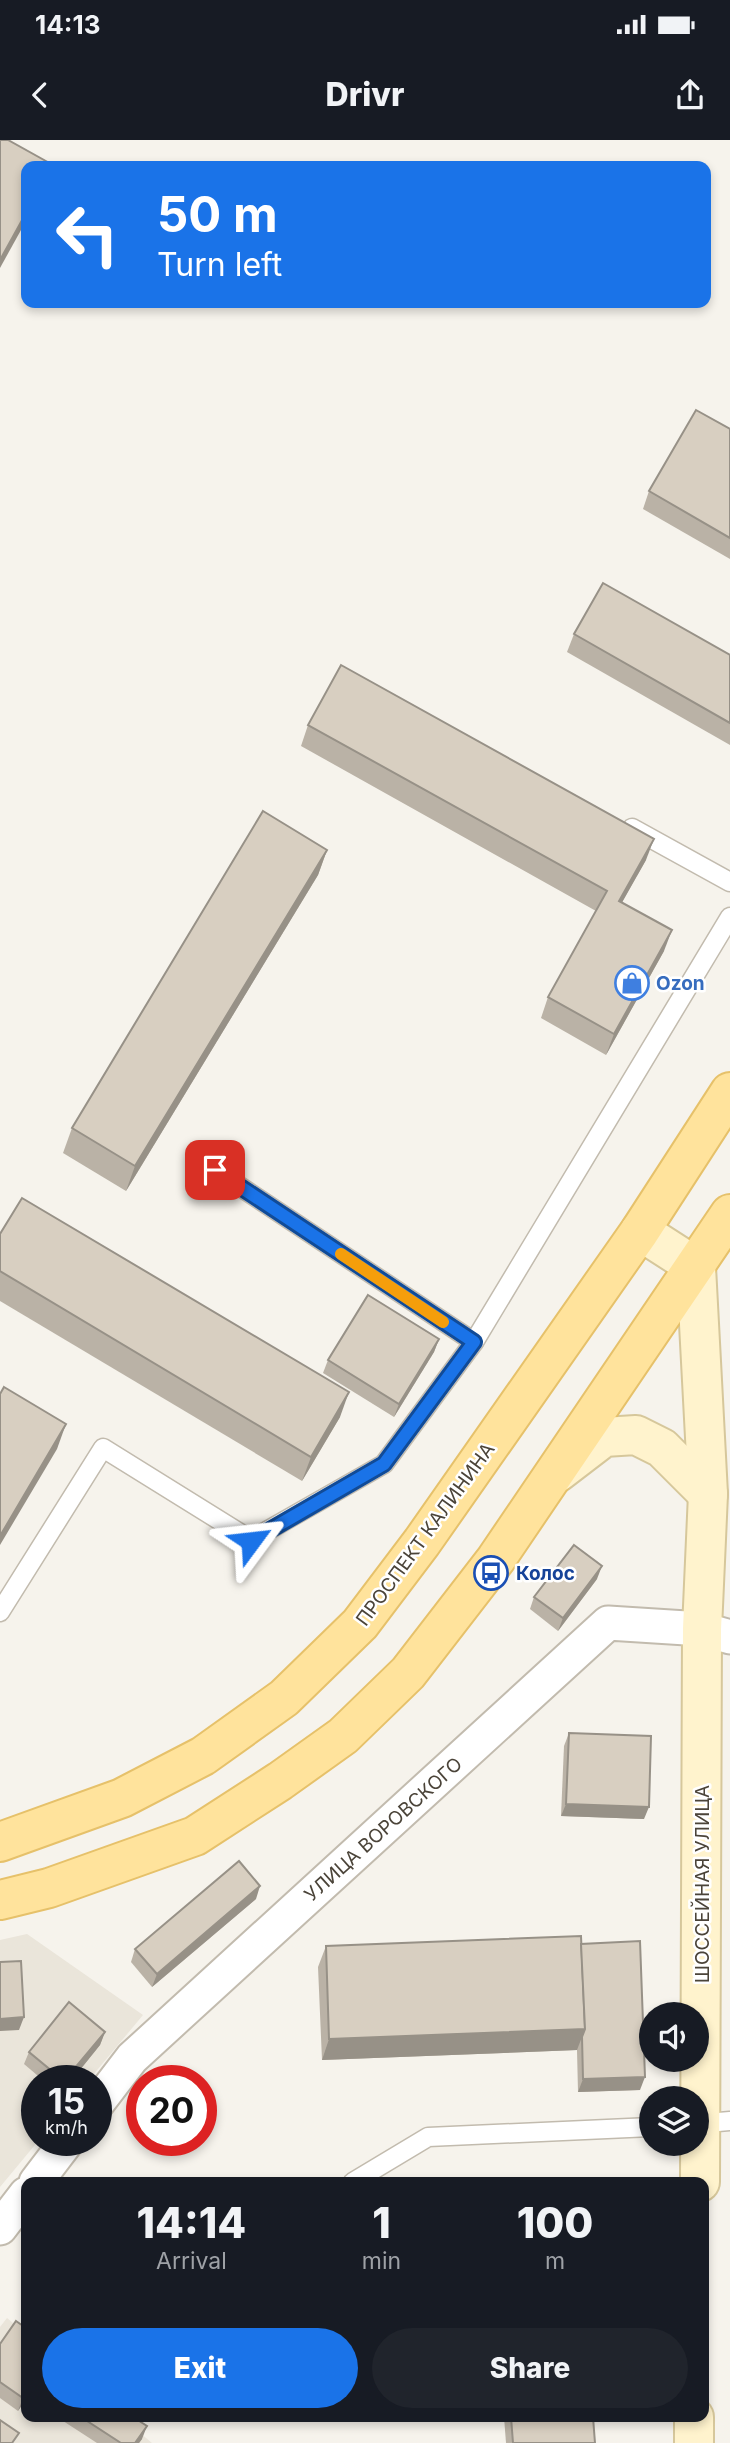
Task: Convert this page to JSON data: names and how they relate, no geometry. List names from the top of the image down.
{
  "streets": {
    "main road": ["ПРОСПЕКТ КАЛИНИНА", "ШОССЕЙНАЯ УЛИЦА"],
    "street": ["УЛИЦА ВОРОВСКОГО"]
  },
  "crossings": [
    ["УЛИЦА ВОРОВСКОГО", "ШОССЕЙНАЯ УЛИЦА"]
  ],
  "places": {
    "shop": ["Ozon"],
    "bus stop": ["Колос"]
  },
  "page": {
    "status": "14:13",
    "header": "Drivr",
    "turn": ["50 m", "Turn left"],
    "speed": "15 km/h",
    "limit": "20",
    "eta": [
      "14:14",
      "Arrival",
      "1",
      "min",
      "100",
      "m"
    ],
    "buttons": ["Exit", "Share"]
  }
}
